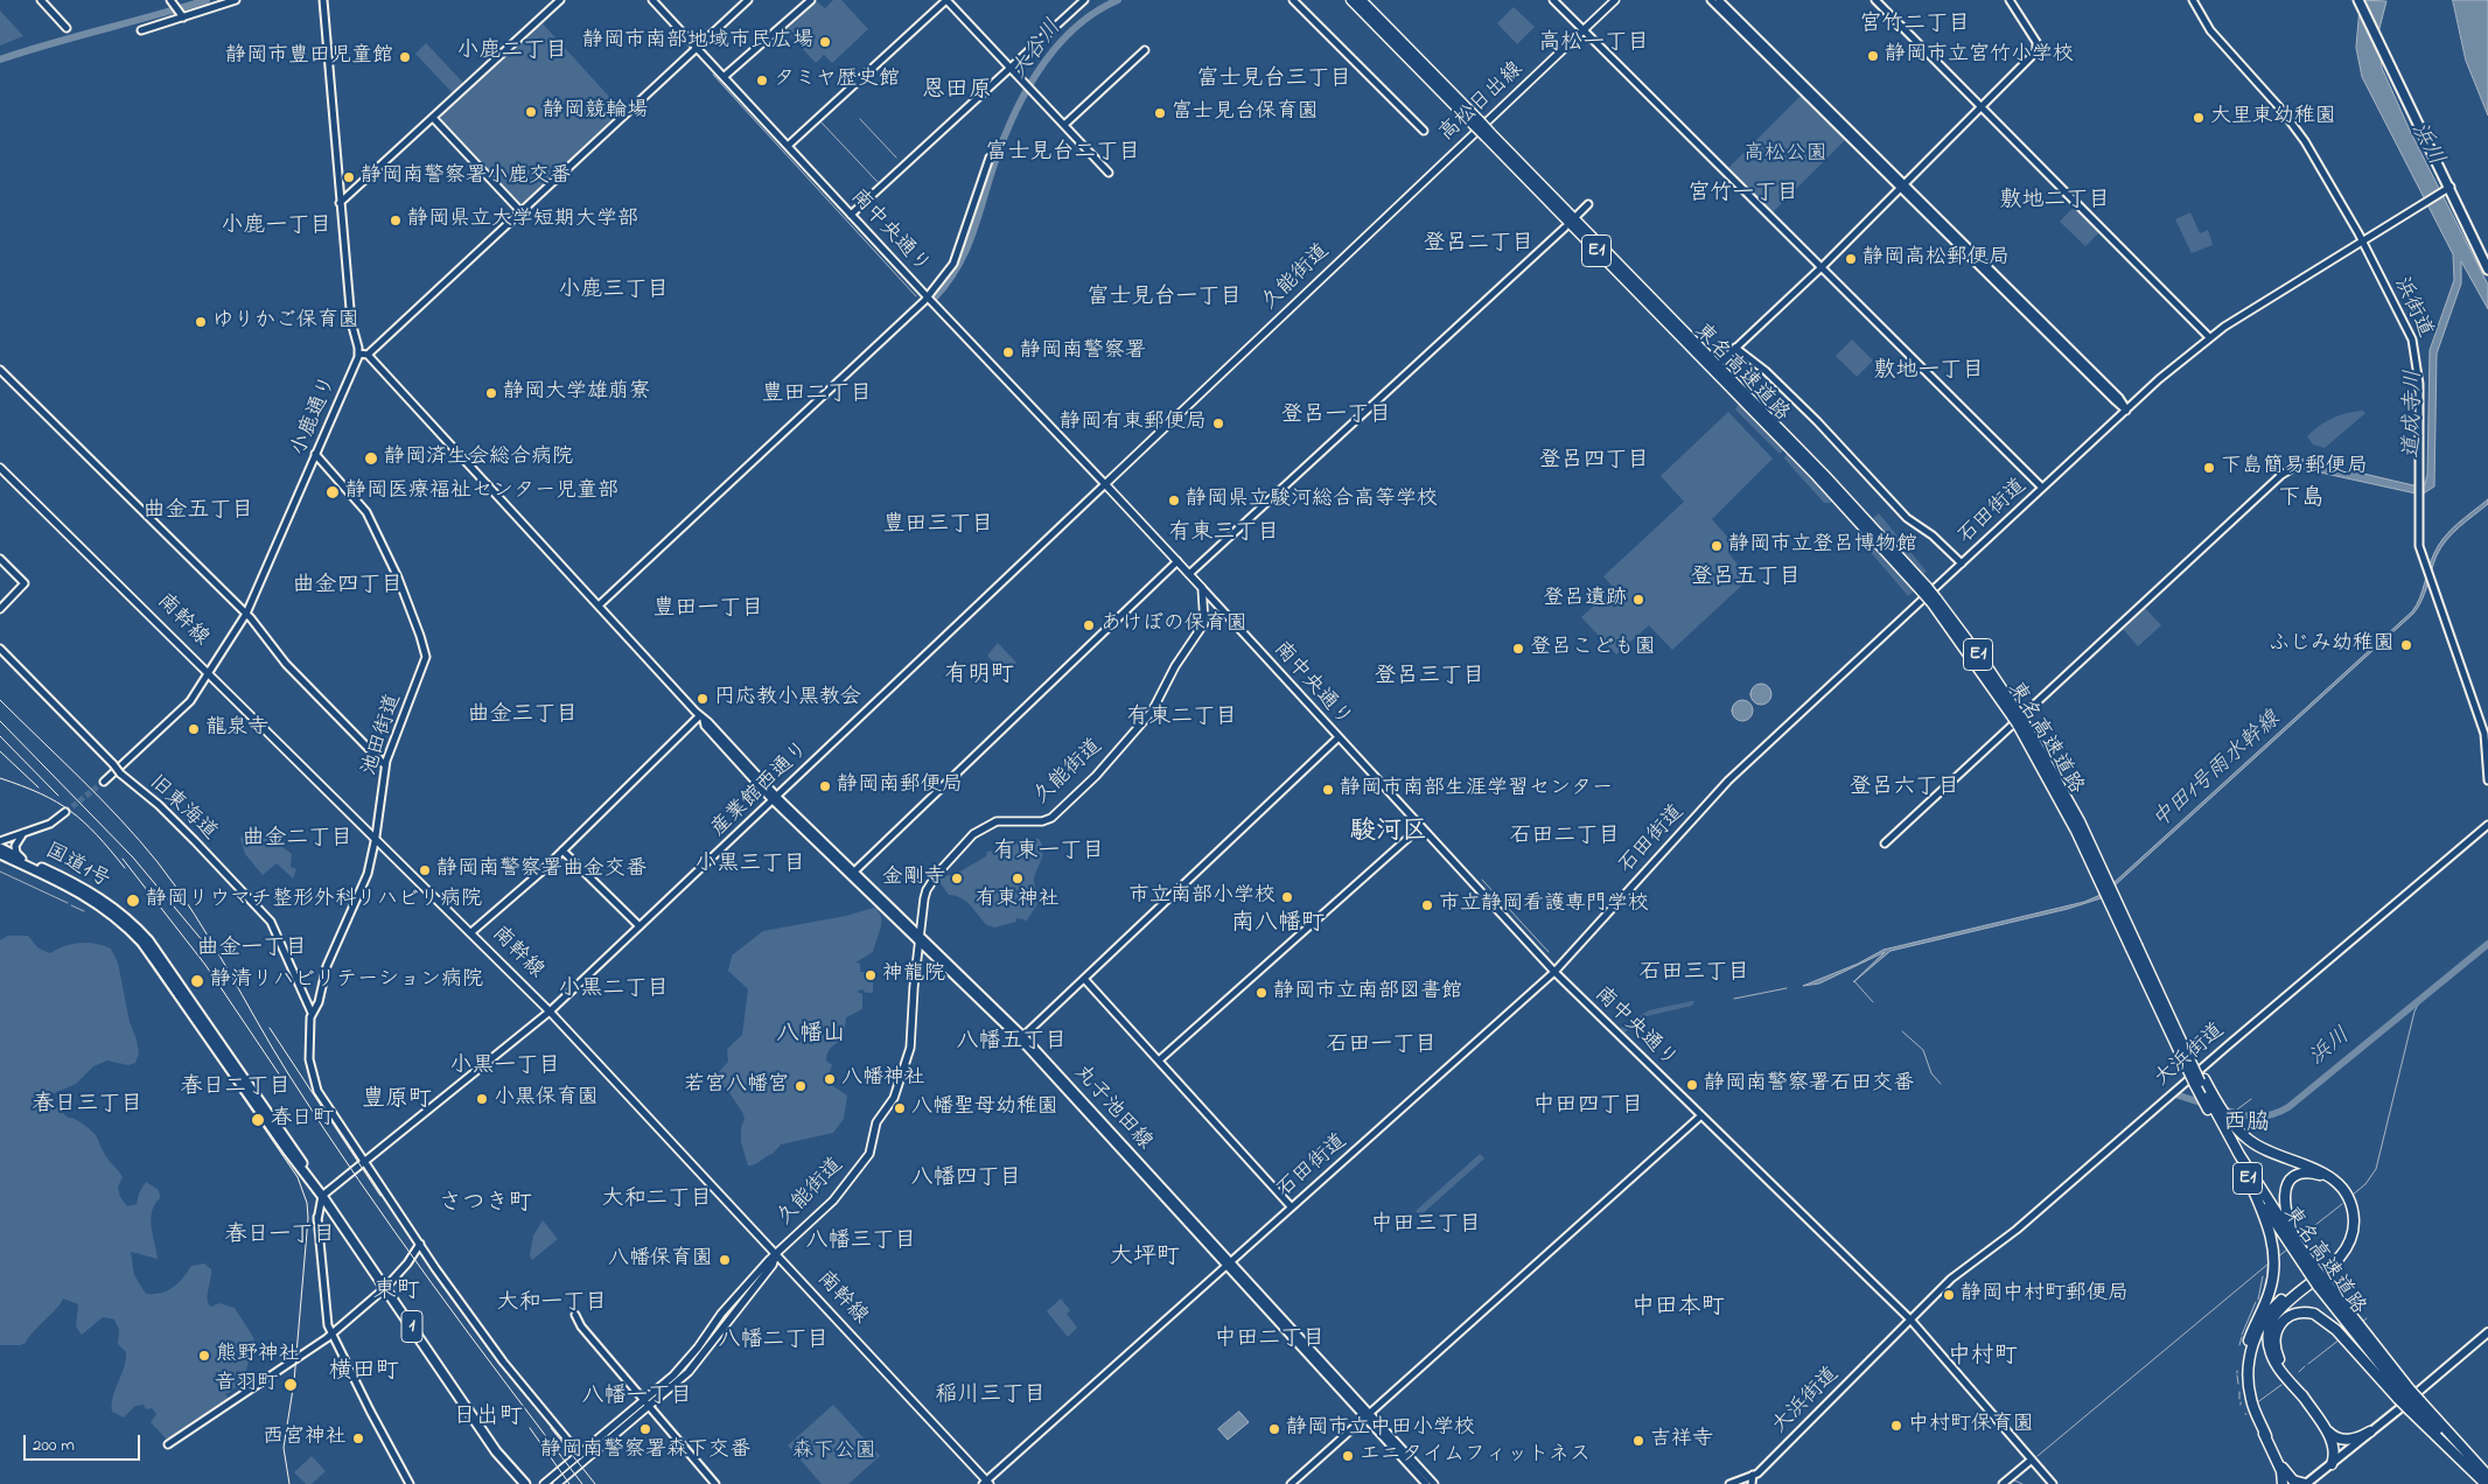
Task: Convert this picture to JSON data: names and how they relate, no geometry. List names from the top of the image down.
{
  "streets": {
    "highway": [
      "E1",
      "東名高速道路",
      "国道1号",
      "1"
    ],
    "main road": ["高松日出線", "久能街道", "南幹線"],
    "street": [
      "南中央通り",
      "浜街道",
      "小鹿通り",
      "石田街道",
      "池田街道",
      "産業館西通り",
      "旧東海道",
      "大浜街道",
      "丸子池田線"
    ]
  },
  "crossings": [
    ["高松日出線", "久能街道"],
    ["南中央通り", "久能街道"],
    ["南中央通り", "石田街道"],
    ["南中央通り", "産業館西通り"],
    ["南中央通り", "大浜街道"],
    ["久能街道", "南幹線"],
    ["久能街道", "産業館西通り"],
    ["久能街道", "丸子池田線"],
    ["浜街道", "石田街道"],
    ["小鹿通り", "南幹線"],
    ["小鹿通り", "池田街道"],
    ["石田街道", "南幹線"],
    ["石田街道", "丸子池田線"],
    ["南幹線", "池田街道"],
    ["南幹線", "産業館西通り"],
    ["池田街道", "産業館西通り"],
    ["池田街道", "旧東海道"],
    ["産業館西通り", "国道1号"],
    ["産業館西通り", "丸子池田線"]
  ],
  "districts": [
    "宮竹二丁目",
    "高松一丁目",
    "小鹿二丁目",
    "富士見台三丁目",
    "恩田原",
    "富士見台二丁目",
    "宮竹一丁目",
    "敷地二丁目",
    "小鹿一丁目",
    "登呂二丁目",
    "小鹿三丁目",
    "富士見台一丁目",
    "敷地一丁目",
    "豊田二丁目",
    "登呂一丁目",
    "登呂四丁目",
    "下島",
    "曲金五丁目",
    "豊田三丁目",
    "有東三丁目",
    "登呂五丁目",
    "曲金四丁目",
    "豊田一丁目",
    "有明町",
    "登呂三丁目",
    "曲金三丁目",
    "有東二丁目",
    "登呂六丁目",
    "駿河区",
    "石田二丁目",
    "曲金二丁目",
    "有東一丁目",
    "小黒三丁目",
    "南八幡町",
    "曲金一丁目",
    "石田三丁目",
    "小黒二丁目",
    "八幡山",
    "八幡五丁目",
    "石田一丁目",
    "小黒一丁目",
    "春日二丁目",
    "豊原町",
    "春日三丁目",
    "中田四丁目",
    "西脇",
    "八幡四丁目",
    "大和二丁目",
    "さつき町",
    "中田三丁目",
    "春日一丁目",
    "八幡三丁目",
    "大坪町",
    "東町",
    "大和一丁目",
    "中田本町",
    "中田二丁目",
    "八幡二丁目",
    "中村町",
    "横田町",
    "稲川三丁目",
    "八幡一丁目",
    "日出町"
  ],
  "water": [
    "大谷川",
    "浜川",
    "道成寺川",
    "中田1号雨水幹線"
  ],
  "parks": ["高松公園", "森下公園"],
  "places": [
    "静岡市南部地域市民広場",
    "静岡市立宮竹小学校",
    "静岡市豊田児童館",
    "タミヤ歴史館",
    "静岡競輪場",
    "富士見台保育園",
    "大里東幼稚園",
    "静岡南警察署小鹿交番",
    "静岡県立大学短期大学部",
    "静岡高松郵便局",
    "ゆりかご保育園",
    "静岡南警察署",
    "静岡大学雄萠寮",
    "静岡有東郵便局",
    "静岡済生会総合病院",
    "下島簡易郵便局",
    "静岡医療福祉センター児童部",
    "静岡県立駿河総合高等学校",
    "静岡市立登呂博物館",
    "登呂遺跡",
    "あけぼの保育園",
    "ふじみ幼稚園",
    "登呂こども園",
    "円応教小黒教会",
    "龍泉寺",
    "静岡南郵便局",
    "静岡市南部生涯学習センター",
    "静岡南警察署曲金交番",
    "金剛寺",
    "有東神社",
    "市立南部小学校",
    "静岡リウマチ整形外科リハビリ病院",
    "市立静岡看護専門学校",
    "神龍院",
    "静清リハビリテーション病院",
    "静岡市立南部図書館",
    "八幡神社",
    "静岡南警察署石田交番",
    "若宮八幡宮",
    "小黒保育園",
    "八幡聖母幼稚園",
    "春日町",
    "八幡保育園",
    "静岡中村町郵便局",
    "熊野神社",
    "音羽町",
    "中村町保育園",
    "静岡南警察署森下交番",
    "静岡市立中田小学校",
    "西宮神社",
    "吉祥寺",
    "エニタイムフィットネス"
  ],
  "scale_bar": "200 m"
}
